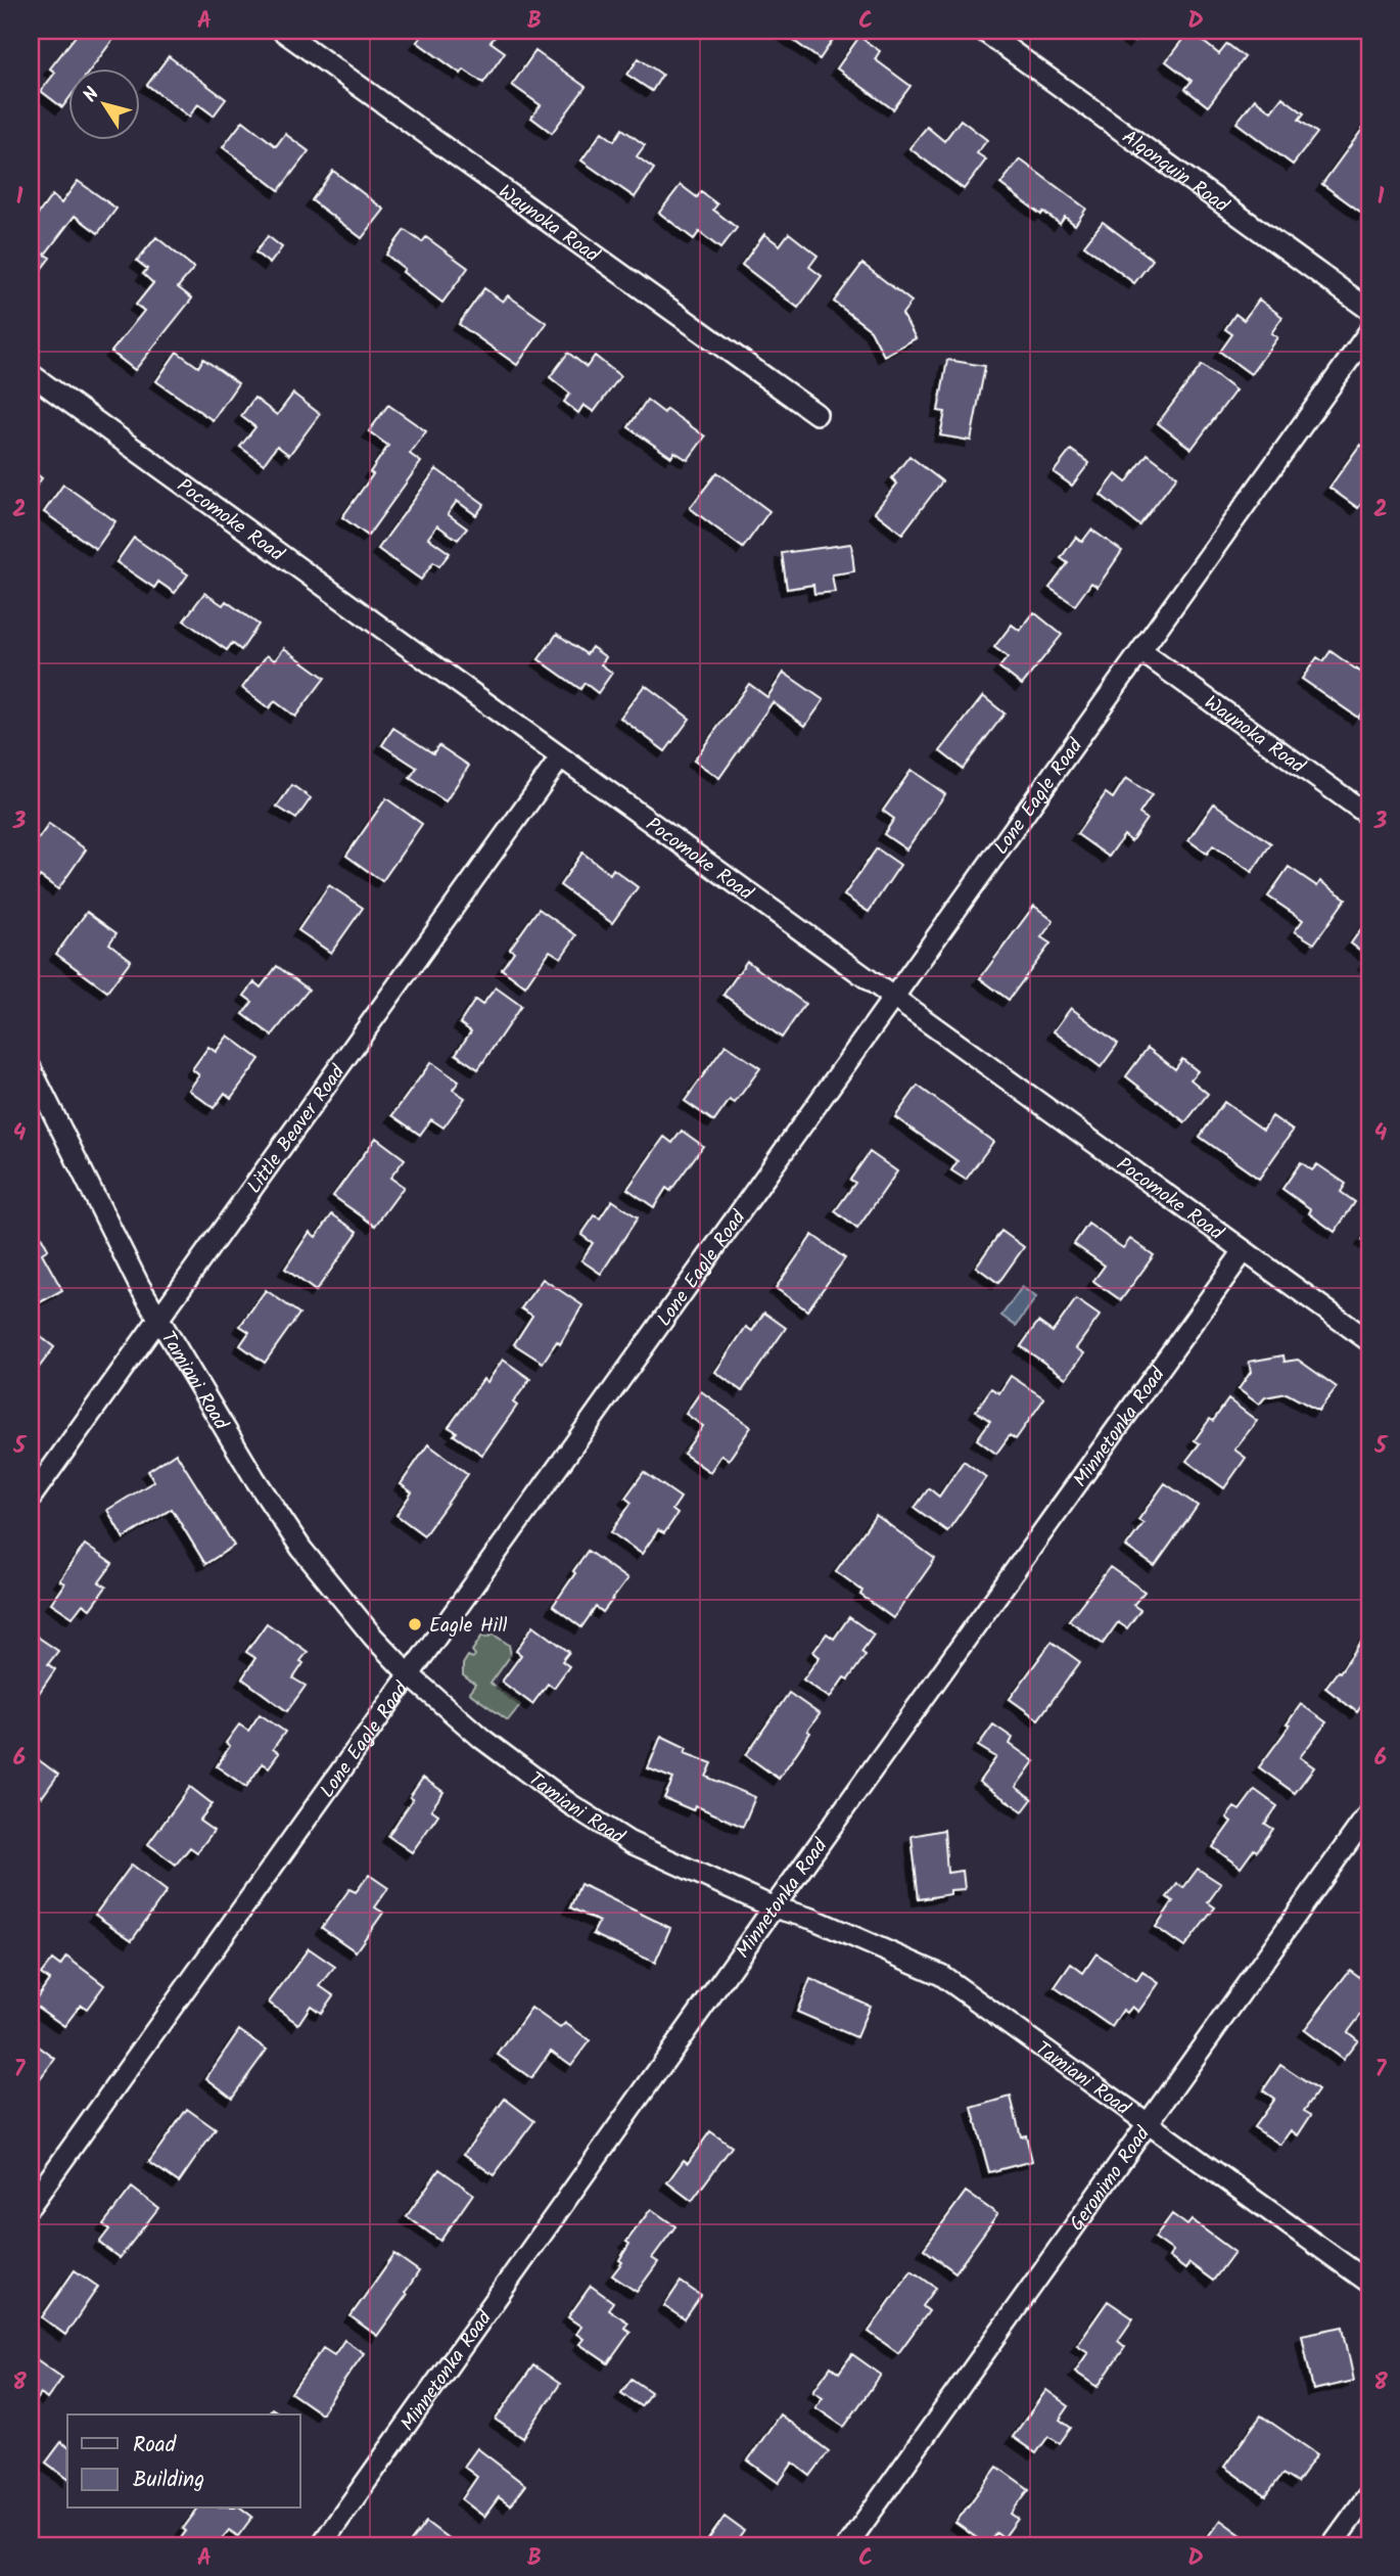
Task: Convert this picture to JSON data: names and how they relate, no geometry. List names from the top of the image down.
{
  "streets": {
    "street": [
      "Algonquin Road",
      "Waynoka Road",
      "Pocomoke Road",
      "Lone Eagle Road",
      "Little Beaver Road",
      "Tamiani Road",
      "Minnetonka Road",
      "Geronimo Road"
    ]
  },
  "crossings": [
    ["Waynoka Road", "Lone Eagle Road"],
    ["Pocomoke Road", "Lone Eagle Road"],
    ["Pocomoke Road", "Little Beaver Road"],
    ["Pocomoke Road", "Minnetonka Road"],
    ["Lone Eagle Road", "Tamiani Road"],
    ["Little Beaver Road", "Tamiani Road"],
    ["Tamiani Road", "Minnetonka Road"],
    ["Tamiani Road", "Geronimo Road"]
  ],
  "places": ["Eagle Hill"],
  "legend": ["Road", "Building"],
  "north": "top left",
  "grid": {
    "columns": [
      "A",
      "B",
      "C",
      "D"
    ],
    "rows": [
      "1",
      "2",
      "3",
      "4",
      "5",
      "6",
      "7",
      "8"
    ]
  }
}
